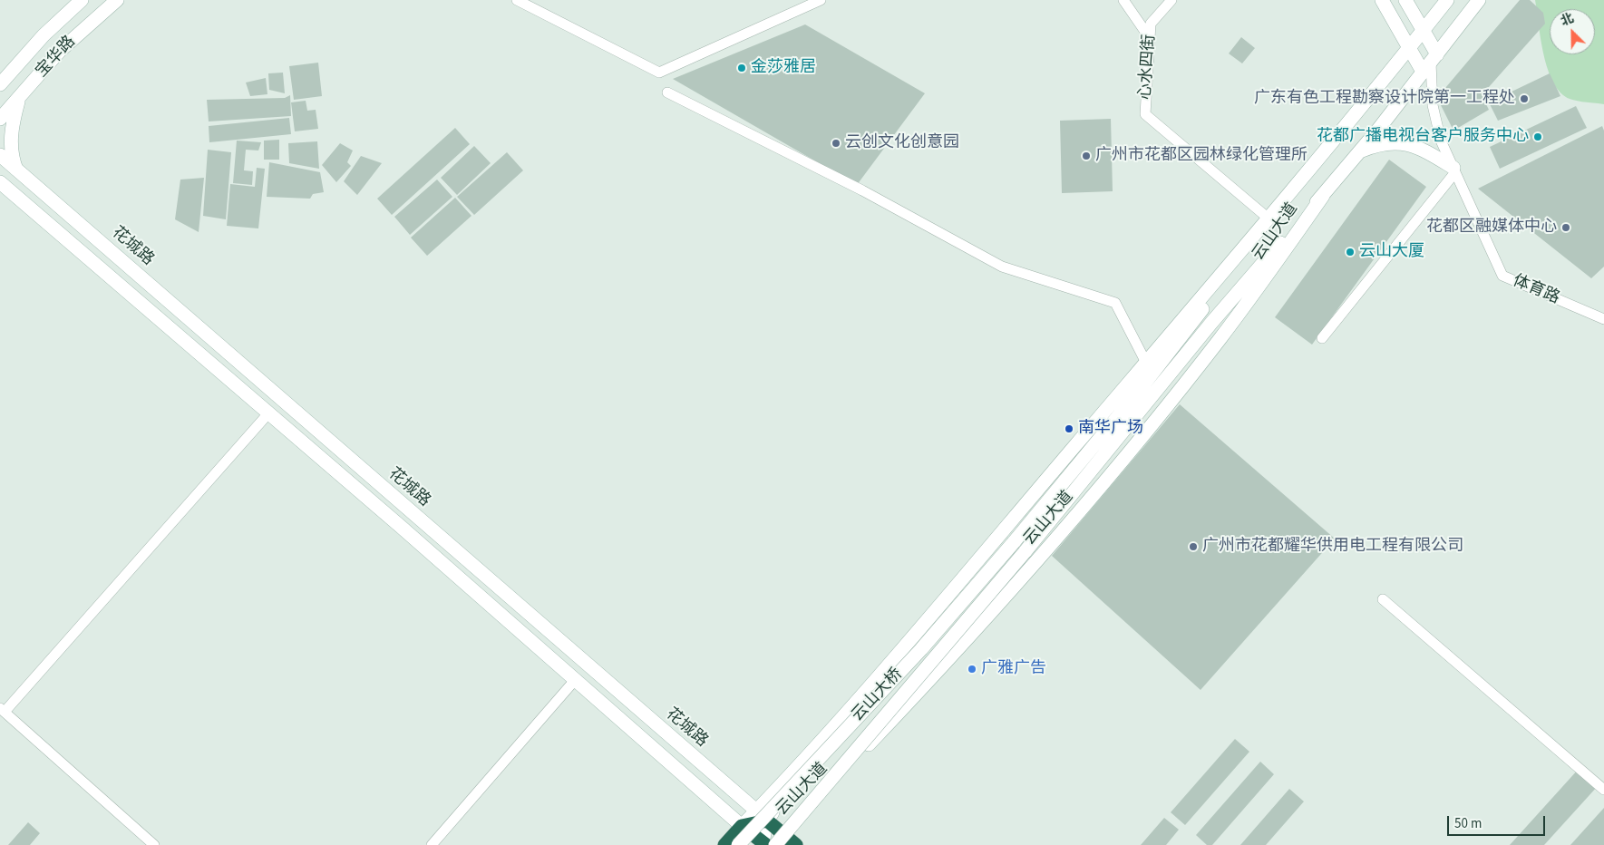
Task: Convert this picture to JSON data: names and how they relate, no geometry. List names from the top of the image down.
{
  "streets": {
    "highway": ["云山大道", "花城路"],
    "main road": ["宝华路", "云山大桥"],
    "street": ["心水四街", "体育路"]
  },
  "crossings": [
    ["心水四街", "云山大道"],
    ["云山大道", "花城路"],
    ["云山大道", "体育路"],
    ["云山大道", "云山大桥"]
  ],
  "places": [
    "金莎雅居",
    "广东有色工程勘察设计院第一工程处",
    "花都广播电视台客户服务中心",
    "云创文化创意园",
    "广州市花都区园林绿化管理所",
    "花都区融媒体中心",
    "云山大厦",
    "南华广场",
    "广州市花都耀华供用电工程有限公司",
    "广雅广告"
  ],
  "scale_bar": "50 m",
  "north": "top left"
}
